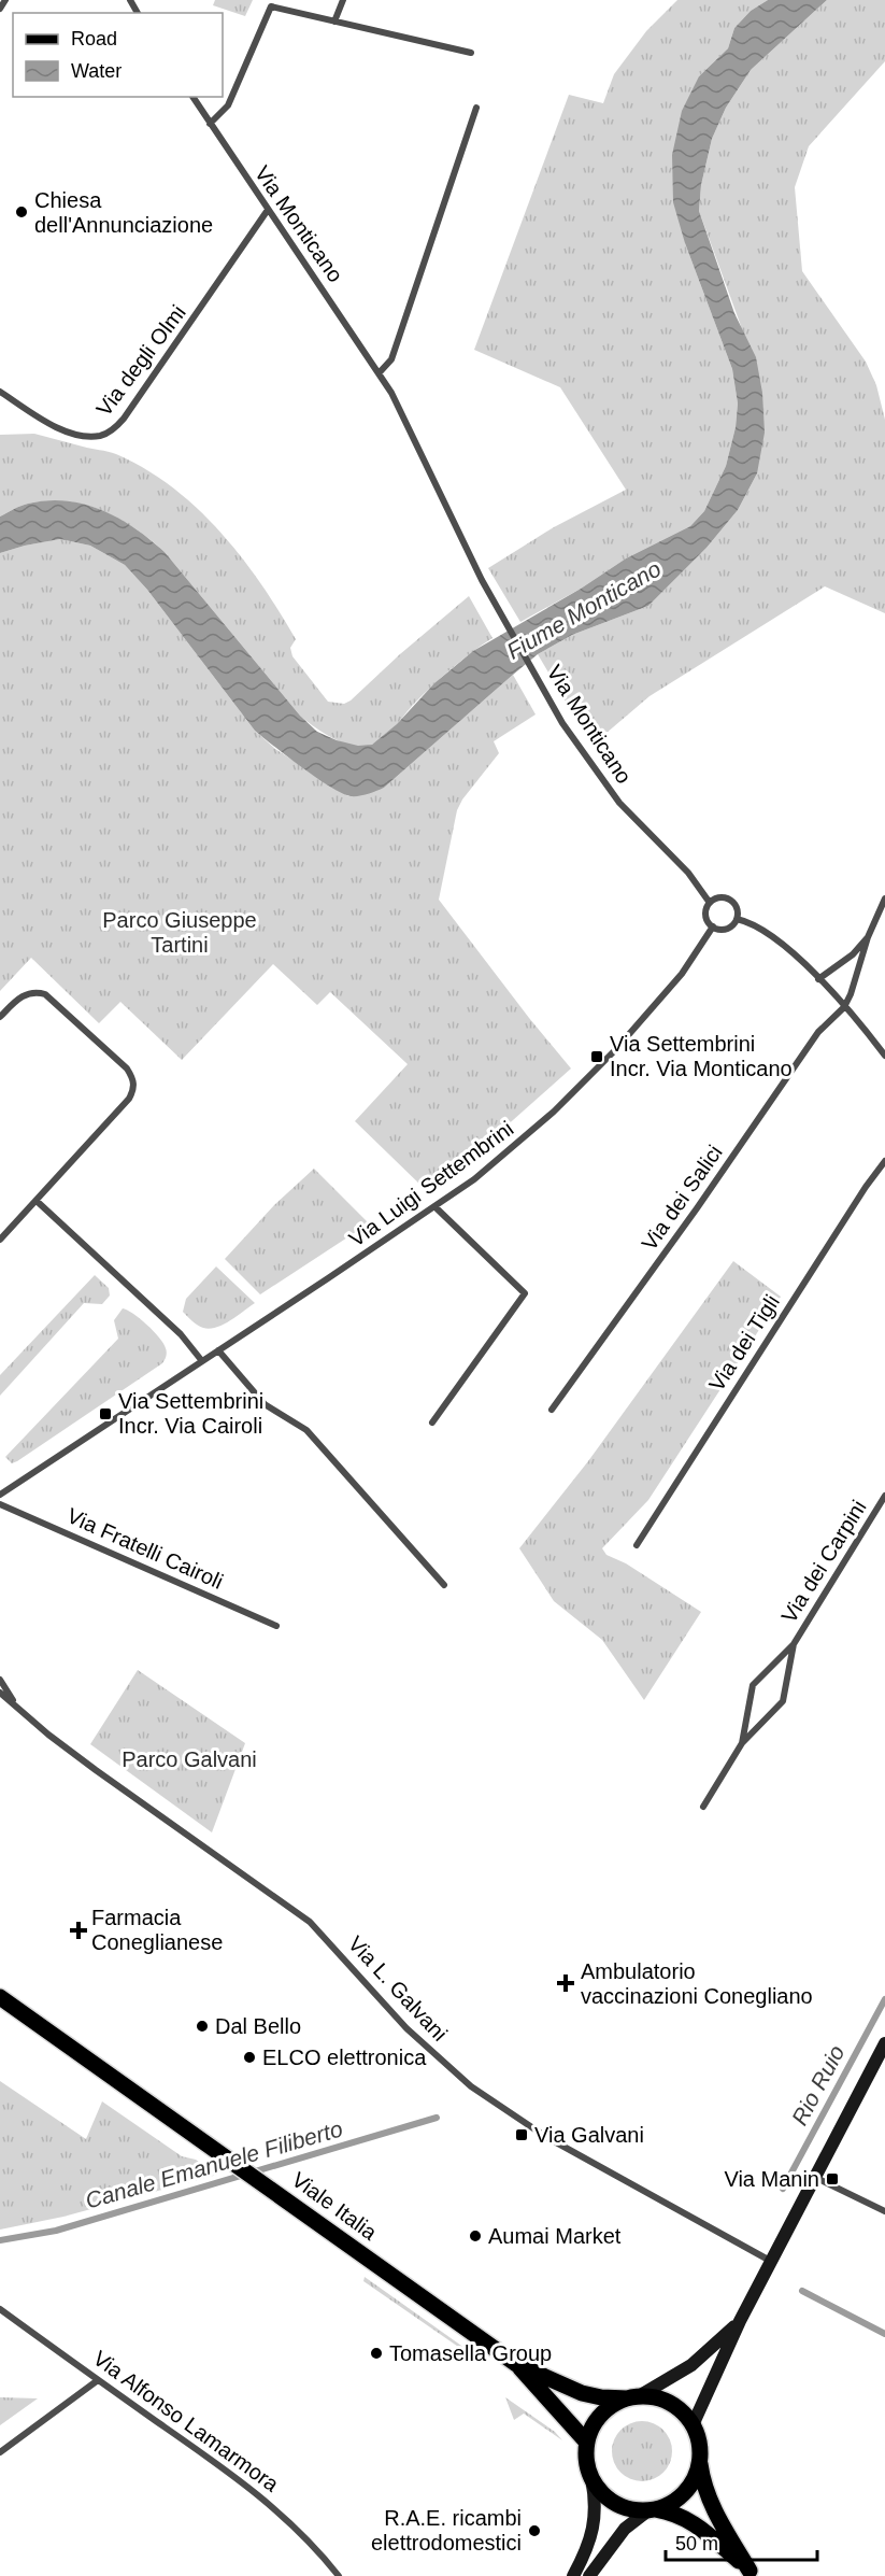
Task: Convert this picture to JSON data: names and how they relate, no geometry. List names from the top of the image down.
{
  "streets": {
    "main road": ["Viale Italia"],
    "street": [
      "Via Monticano",
      "Via degli Olmi",
      "Via Luigi Settembrini",
      "Via dei Salici",
      "Via dei Tigli",
      "Via Fratelli Cairoli",
      "Via dei Carpini",
      "Via L. Galvani",
      "Via Alfonso Lamarmora"
    ]
  },
  "crossings": [
    ["Via Monticano", "Via degli Olmi"],
    ["Via Monticano", "Via Luigi Settembrini"]
  ],
  "water": ["Fiume Monticano", "Rio Ruio", "Canale Emanuele Filiberto"],
  "parks": ["Parco Giuseppe Tartini", "Parco Galvani"],
  "places": {
    "other": [
      "Chiesa dell'Annunciazione",
      "Dal Bello",
      "ELCO elettronica",
      "Aumai Market",
      "Tomasella Group",
      "R.A.E. ricambi elettrodomestici"
    ],
    "transit": [
      "Via Settembrini Incr. Via Monticano",
      "Via Settembrini Incr. Via Cairoli",
      "Via Galvani",
      "Via Manin"
    ],
    "health": ["Farmacia Coneglianese", "Ambulatorio vaccinazioni Conegliano"]
  },
  "legend": ["Road", "Water"],
  "scale_bar": "50 m"
}
